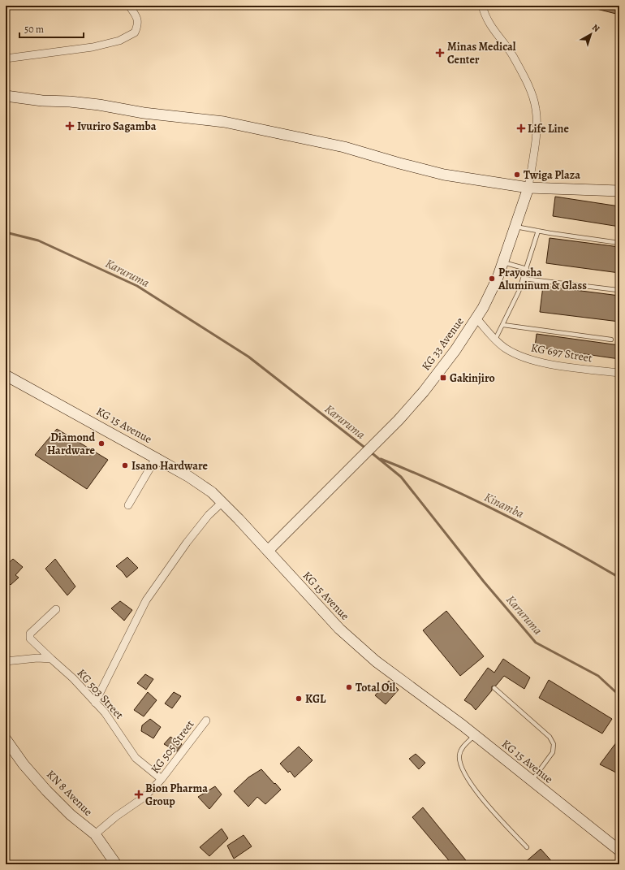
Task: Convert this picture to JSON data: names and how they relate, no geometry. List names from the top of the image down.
{
  "streets": {
    "main road": ["KG 33 Avenue", "KG 15 Avenue", "KN 8 Avenue"],
    "street": ["KG 697 Street", "KG 503 Street", "KG 505 Street"]
  },
  "crossings": [
    ["KG 33 Avenue", "KG 697 Street"],
    ["KG 33 Avenue", "KG 15 Avenue"],
    ["KG 503 Street", "KG 505 Street"],
    ["KG 505 Street", "KN 8 Avenue"]
  ],
  "water": ["Karuruma", "Kinamba"],
  "places": {
    "health": [
      "Minas Medical Center",
      "Ivuriro Sagamba",
      "Life Line",
      "Bion Pharma Group"
    ],
    "other": [
      "Twiga Plaza",
      "Prayosha Aluminum & Glass",
      "Diamond Hardware",
      "Isano Hardware",
      "Total Oil",
      "KGL"
    ],
    "transit": ["Gakinjiro"]
  },
  "scale_bar": "50 m",
  "north": "top right"
}
